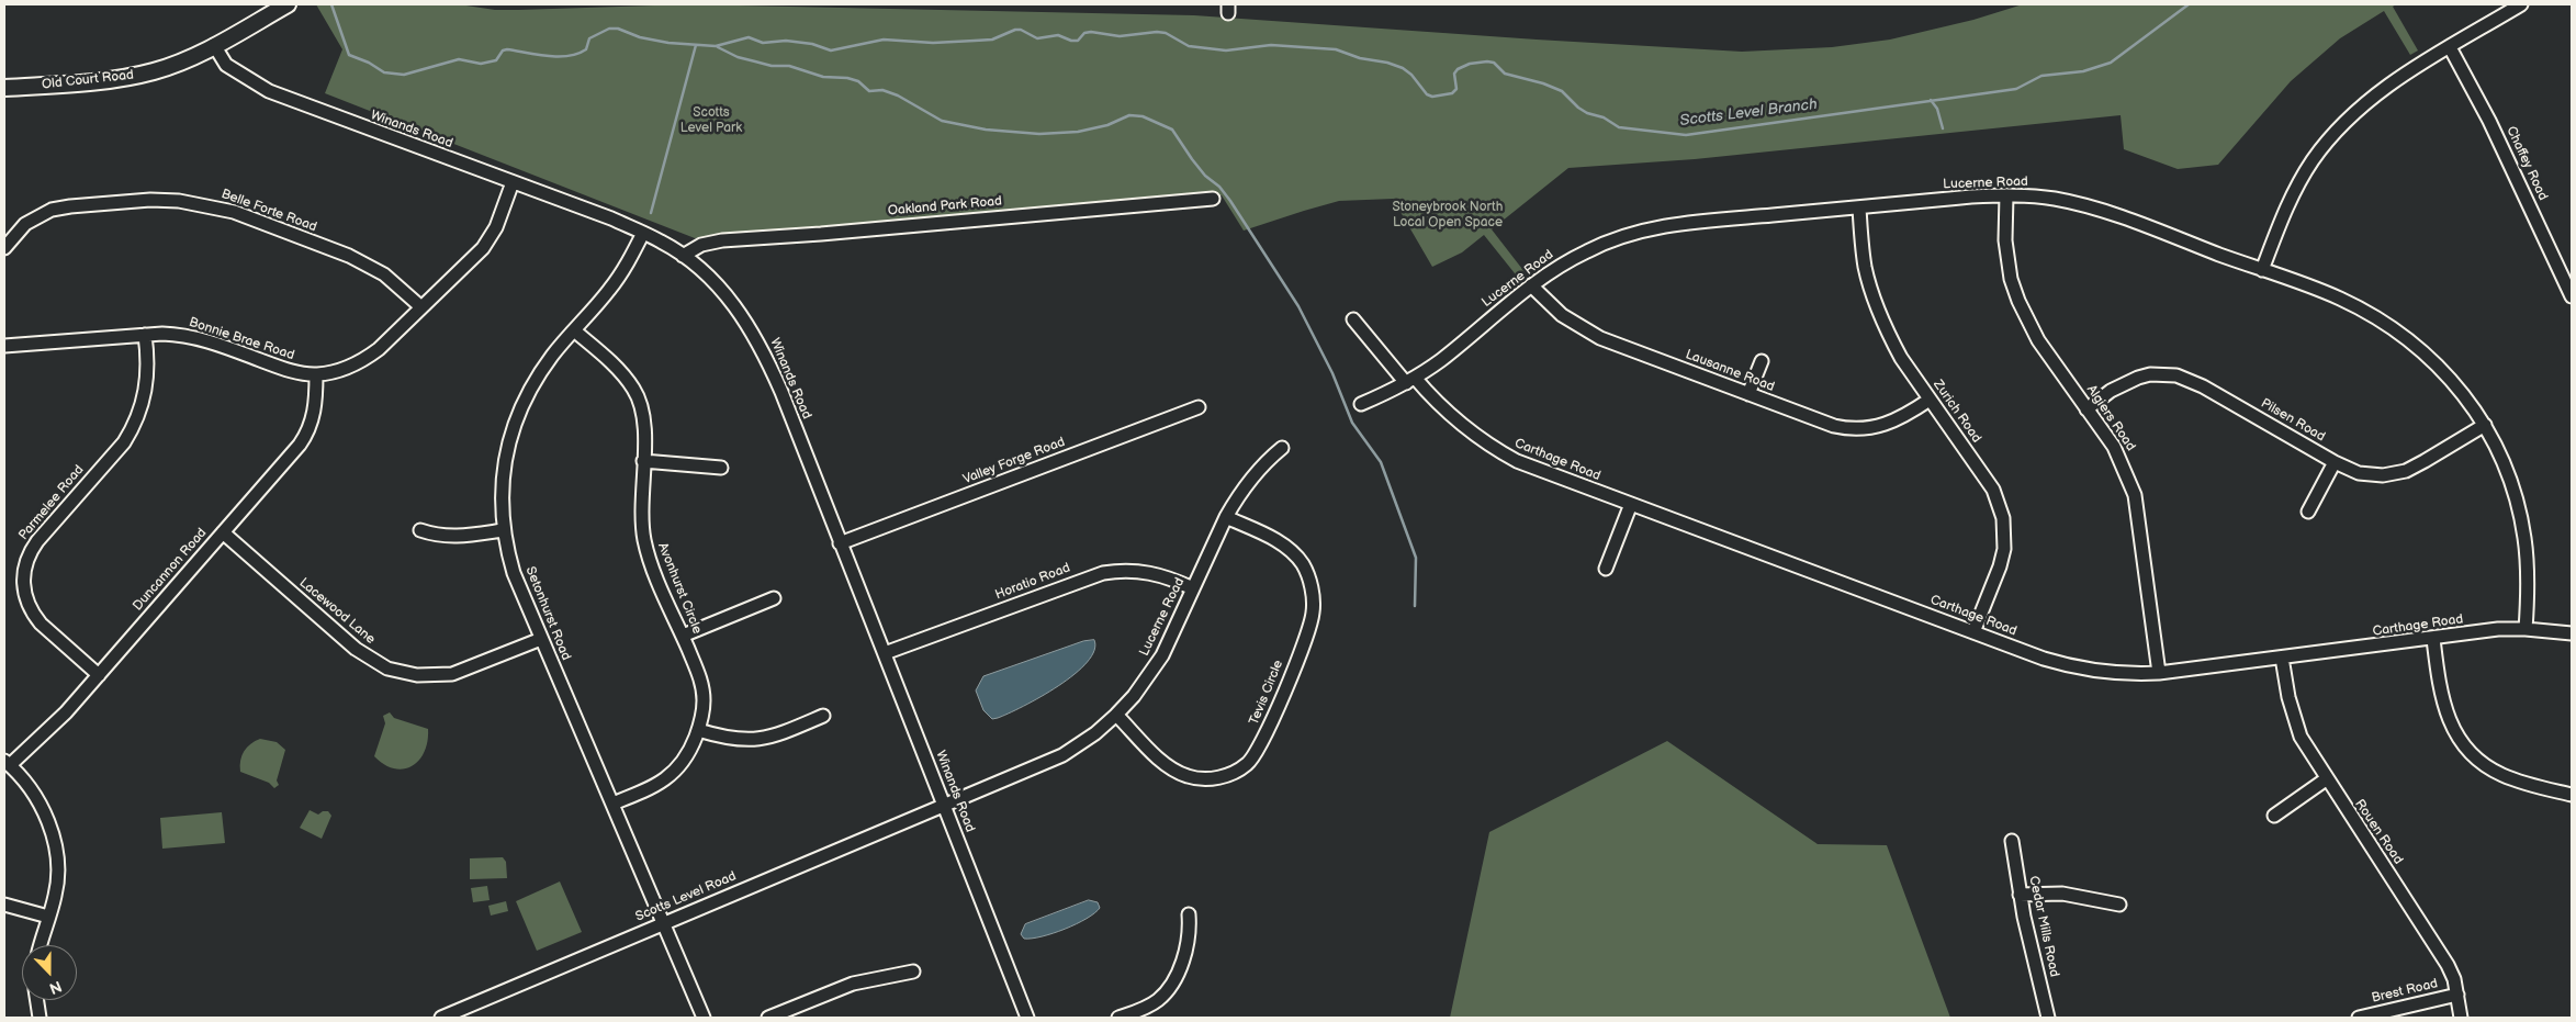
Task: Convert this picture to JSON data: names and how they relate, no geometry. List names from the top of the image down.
{
  "streets": {
    "main road": ["Old Court Road"],
    "street": [
      "Winands Road",
      "Chaffey Road",
      "Lucerne Road",
      "Oakland Park Road",
      "Belle Forte Road",
      "Bonnie Brae Road",
      "Lausanne Road",
      "Zurich Road",
      "Algiers Road",
      "Pilsen Road",
      "Carthage Road",
      "Valley Forge Road",
      "Parmelee Road",
      "Duncannon Road",
      "Horatio Road",
      "Avonhurst Circle",
      "Lacewood Lane",
      "Setonhurst Road",
      "Tevis Circle",
      "Rouen Road",
      "Scotts Level Road",
      "Cedar Mills Road",
      "Brest Road"
    ]
  },
  "crossings": [
    ["Old Court Road", "Winands Road"],
    ["Winands Road", "Lucerne Road"],
    ["Winands Road", "Oakland Park Road"],
    ["Winands Road", "Bonnie Brae Road"],
    ["Winands Road", "Valley Forge Road"],
    ["Winands Road", "Horatio Road"],
    ["Winands Road", "Setonhurst Road"],
    ["Winands Road", "Scotts Level Road"],
    ["Lucerne Road", "Lausanne Road"],
    ["Lucerne Road", "Zurich Road"],
    ["Lucerne Road", "Algiers Road"],
    ["Lucerne Road", "Pilsen Road"],
    ["Lucerne Road", "Carthage Road"],
    ["Lucerne Road", "Horatio Road"],
    ["Lucerne Road", "Tevis Circle"],
    ["Lucerne Road", "Scotts Level Road"],
    ["Belle Forte Road", "Bonnie Brae Road"],
    ["Bonnie Brae Road", "Parmelee Road"],
    ["Bonnie Brae Road", "Duncannon Road"],
    ["Lausanne Road", "Zurich Road"],
    ["Zurich Road", "Carthage Road"],
    ["Algiers Road", "Pilsen Road"],
    ["Algiers Road", "Carthage Road"],
    ["Carthage Road", "Rouen Road"],
    ["Parmelee Road", "Duncannon Road"],
    ["Duncannon Road", "Lacewood Lane"],
    ["Avonhurst Circle", "Setonhurst Road"],
    ["Lacewood Lane", "Setonhurst Road"],
    ["Setonhurst Road", "Scotts Level Road"],
    ["Rouen Road", "Brest Road"]
  ],
  "water": ["Scotts Level Branch"],
  "parks": ["Scotts Level Park", "Stoneybrook North Local Open Space"],
  "north": "bottom"
}
